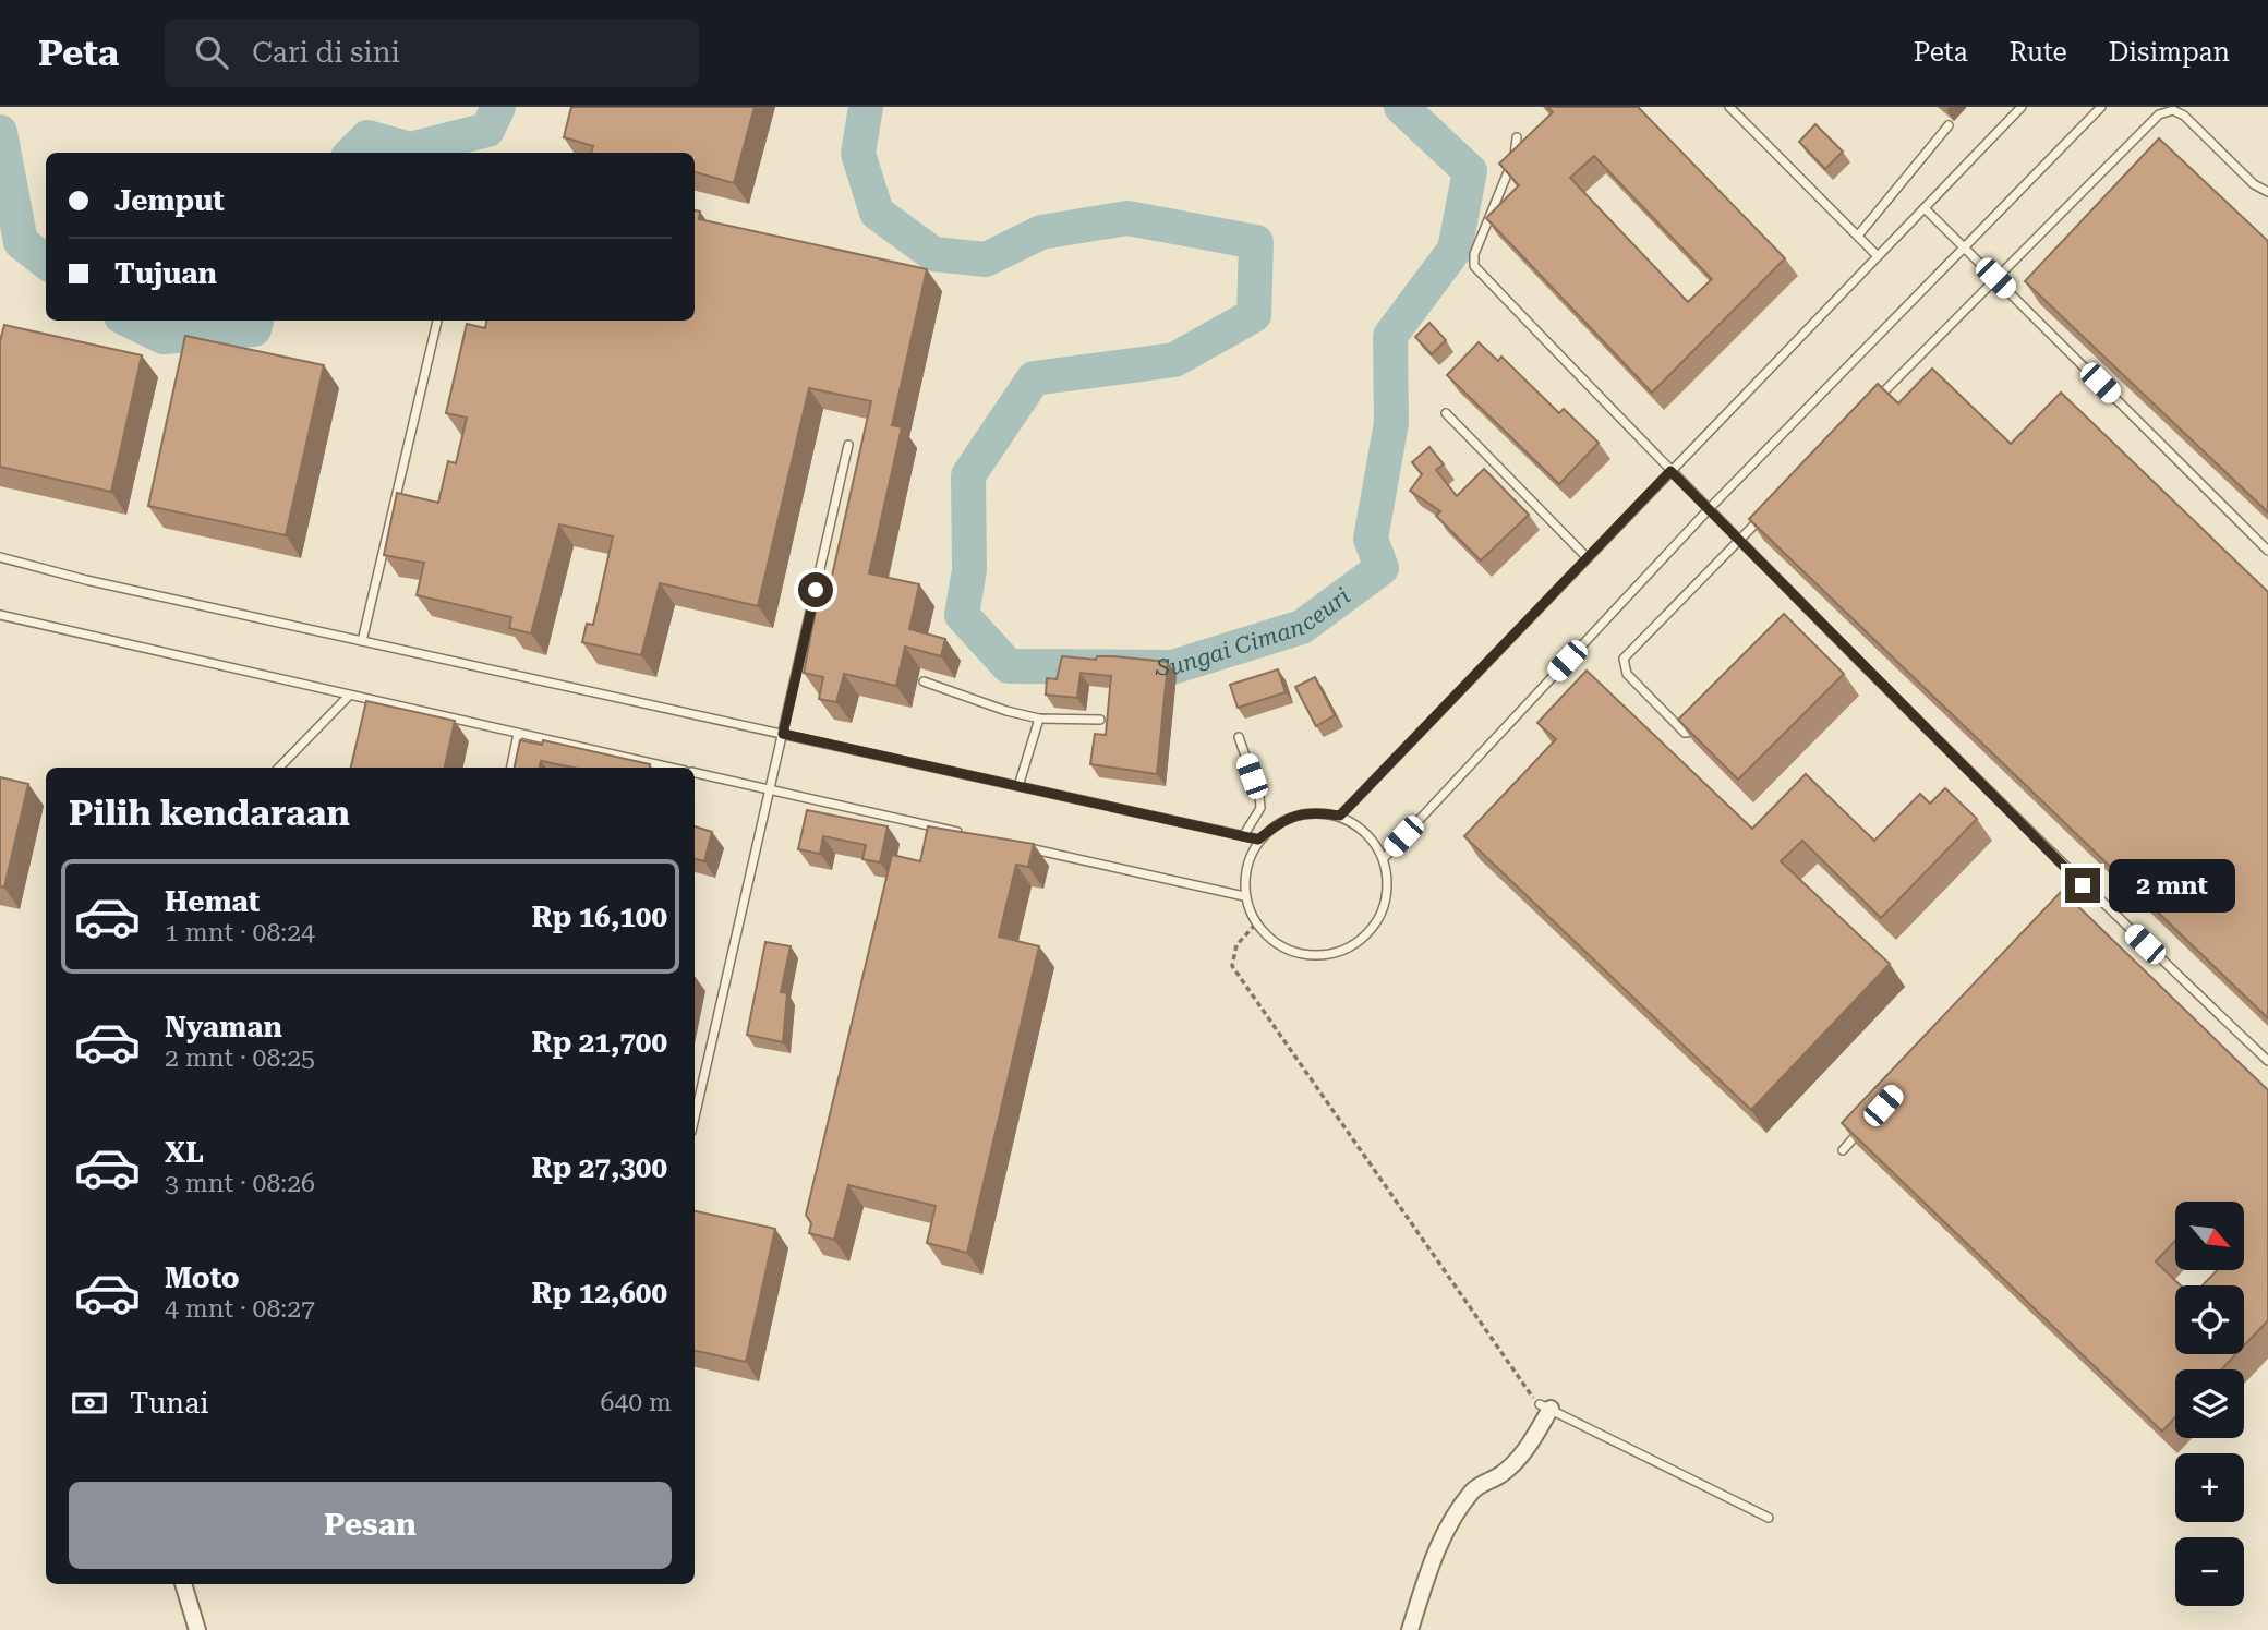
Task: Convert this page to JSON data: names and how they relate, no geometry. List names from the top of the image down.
{
  "water": ["Sungai Cimanceuri"],
  "north": "bottom right",
  "page": {
    "header": "Peta",
    "search": "Cari di sini",
    "nav": ["Peta", "Rute", "Disimpan"],
    "banner": ["Jemput", "Tujuan"],
    "heading": "Pilih kendaraan",
    "bubble": "2 mnt",
    "list": [
      {
        "name": "Hemat",
        "note": "1 mnt · 08:24",
        "value": "Rp 16,100"
      },
      {
        "name": "Nyaman",
        "note": "2 mnt · 08:25",
        "value": "Rp 21,700"
      },
      {
        "name": "XL",
        "note": "3 mnt · 08:26",
        "value": "Rp 27,300"
      },
      {
        "name": "Moto",
        "note": "4 mnt · 08:27",
        "value": "Rp 12,600"
      }
    ],
    "map_buttons": ["+", "−"],
    "pay": ["Tunai", "640 m"],
    "buttons": "Pesan"
  }
}
